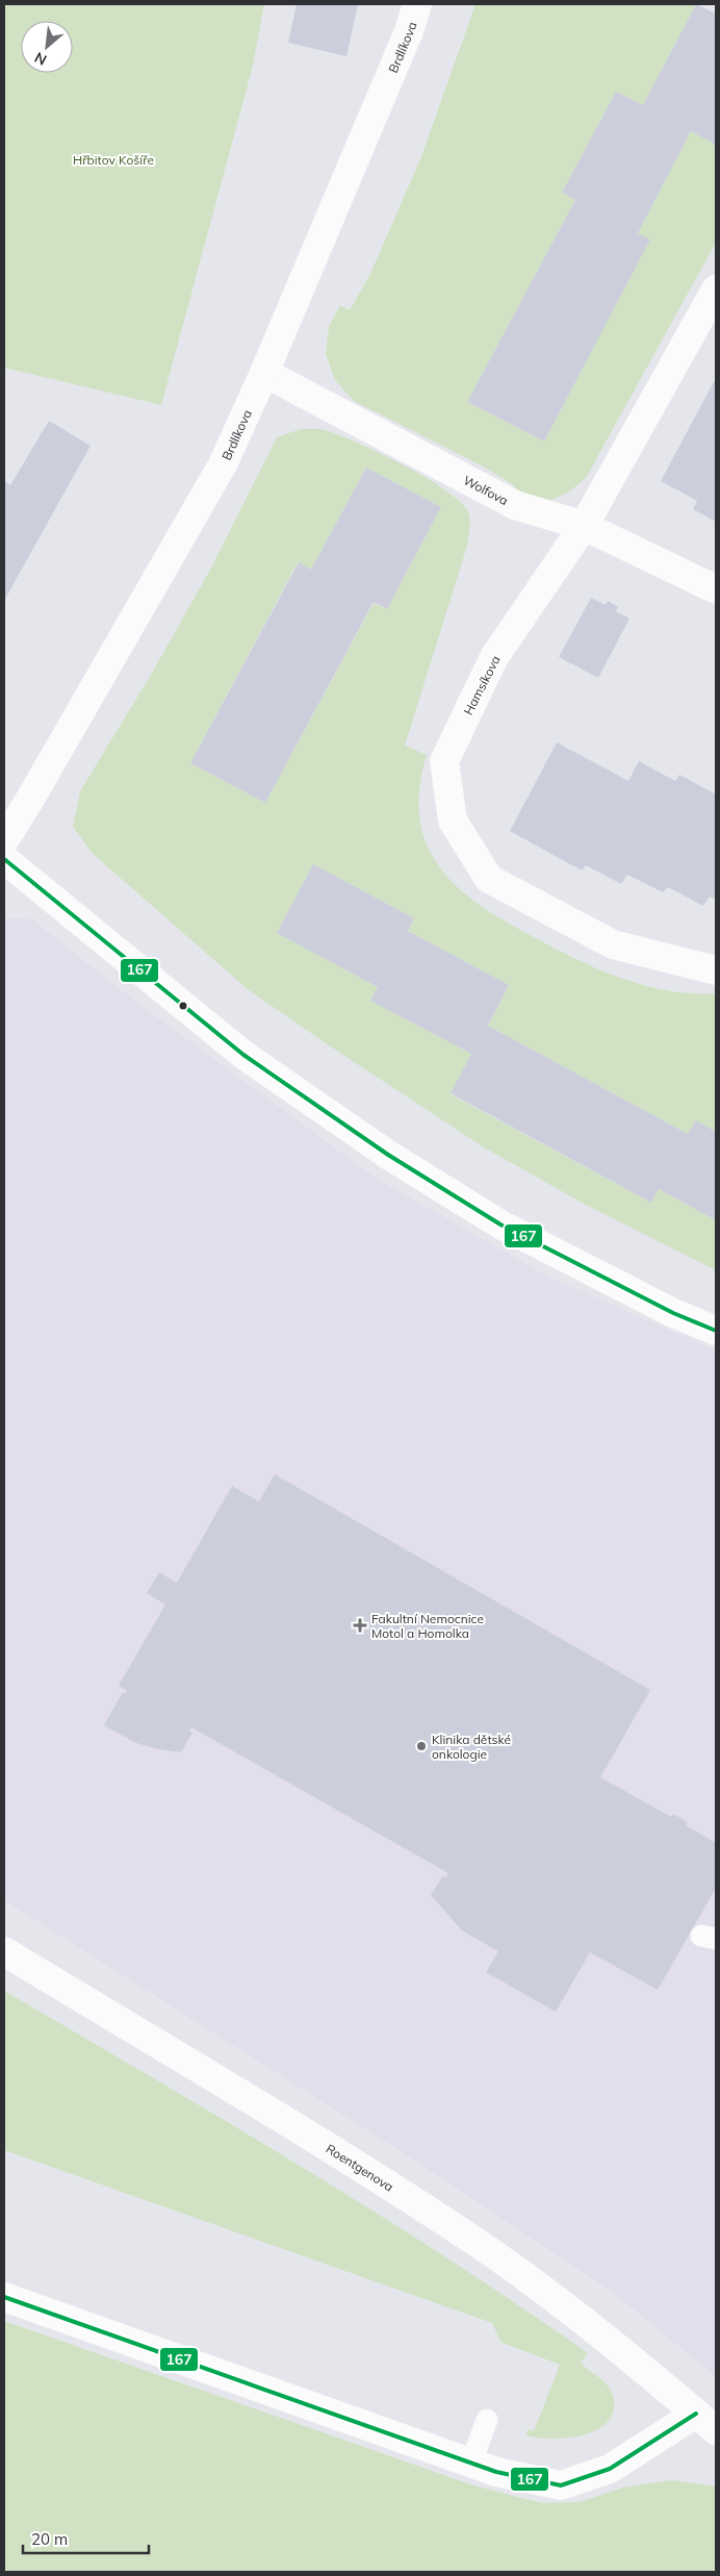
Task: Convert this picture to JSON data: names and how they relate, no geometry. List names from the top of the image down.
{
  "streets": {
    "street": [
      "Brdlíkova",
      "Wolfova",
      "Hamsíkova",
      "Roentgenova"
    ]
  },
  "crossings": [
    ["Brdlíkova", "Wolfova"],
    ["Wolfova", "Hamsíkova"]
  ],
  "parks": ["Hřbitov Košíře"],
  "places": {
    "health": ["Fakultní Nemocnice Motol a Homolka"],
    "other": ["Klinika dětské onkologie"]
  },
  "lines": ["transit line 167"],
  "scale_bar": "20 m",
  "north": "bottom left"
}
